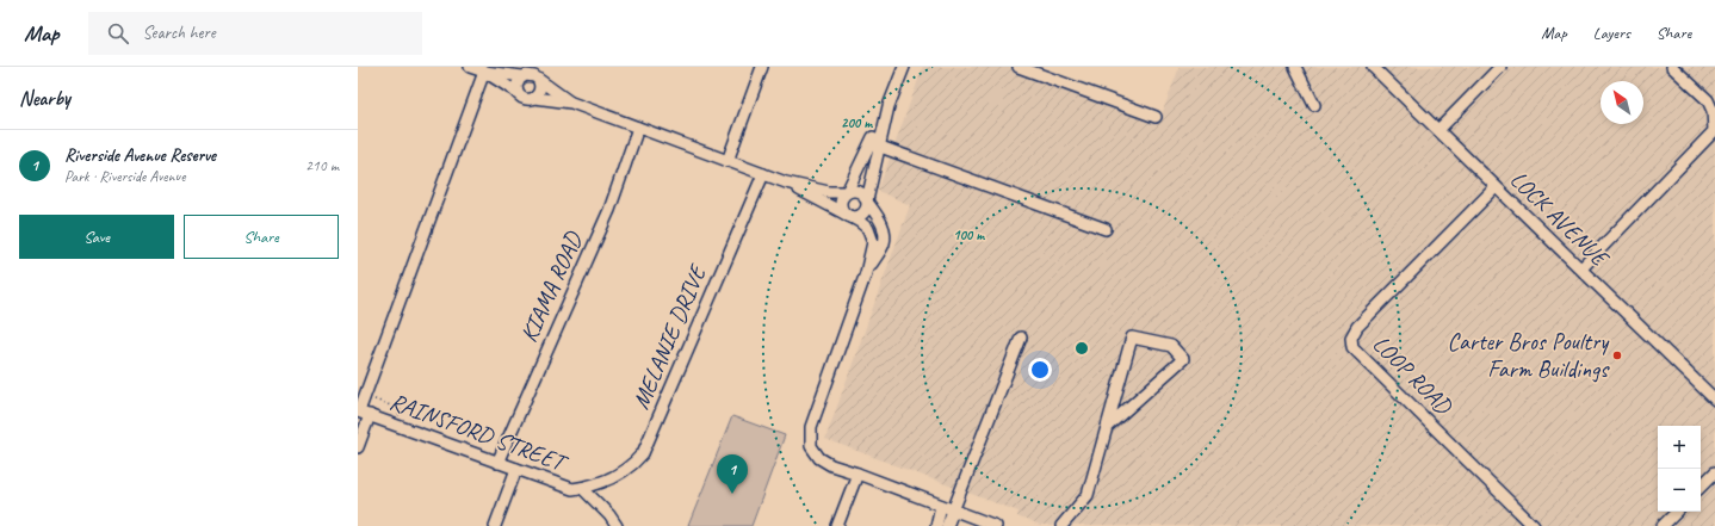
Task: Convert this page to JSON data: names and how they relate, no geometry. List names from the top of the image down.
{
  "streets": {
    "street": [
      "LOCK AVENUE",
      "KIAMA ROAD",
      "MELANIE DRIVE",
      "LOOP ROAD",
      "RAINSFORD STREET"
    ]
  },
  "crossings": [
    ["LOCK AVENUE", "LOOP ROAD"],
    ["KIAMA ROAD", "RAINSFORD STREET"],
    ["MELANIE DRIVE", "RAINSFORD STREET"]
  ],
  "places": ["Carter Bros Poultry Farm Buildings"],
  "north": "top left",
  "page": {
    "header": "Map",
    "search": "Search here",
    "nav": ["Map", "Layers", "Share"],
    "heading": "Nearby",
    "list": [
      {
        "mark": "1",
        "name": "Riverside Avenue Reserve",
        "note": "Park · Riverside Avenue",
        "value": "210 m"
      }
    ],
    "buttons": ["Save", "Share"],
    "map_buttons": ["+", "−"],
    "pins": "1"
  },
  "rings": ["200 m", "100 m"]
}
